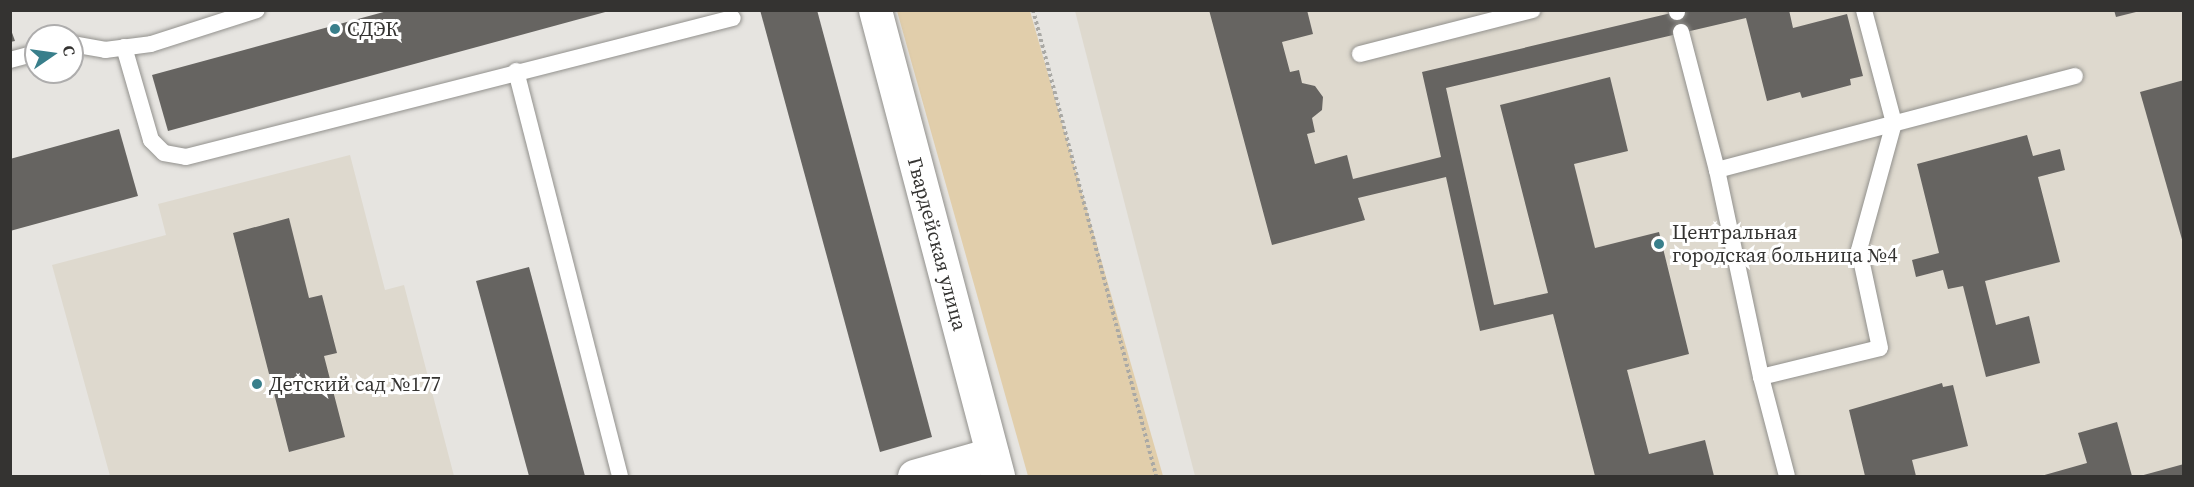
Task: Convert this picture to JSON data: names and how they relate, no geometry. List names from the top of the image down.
{
  "streets": {
    "street": ["Гвардейская улица"]
  },
  "places": ["СДЭК", "Центральная городская больница №4", "Детский сад №177"],
  "north": "right"
}
